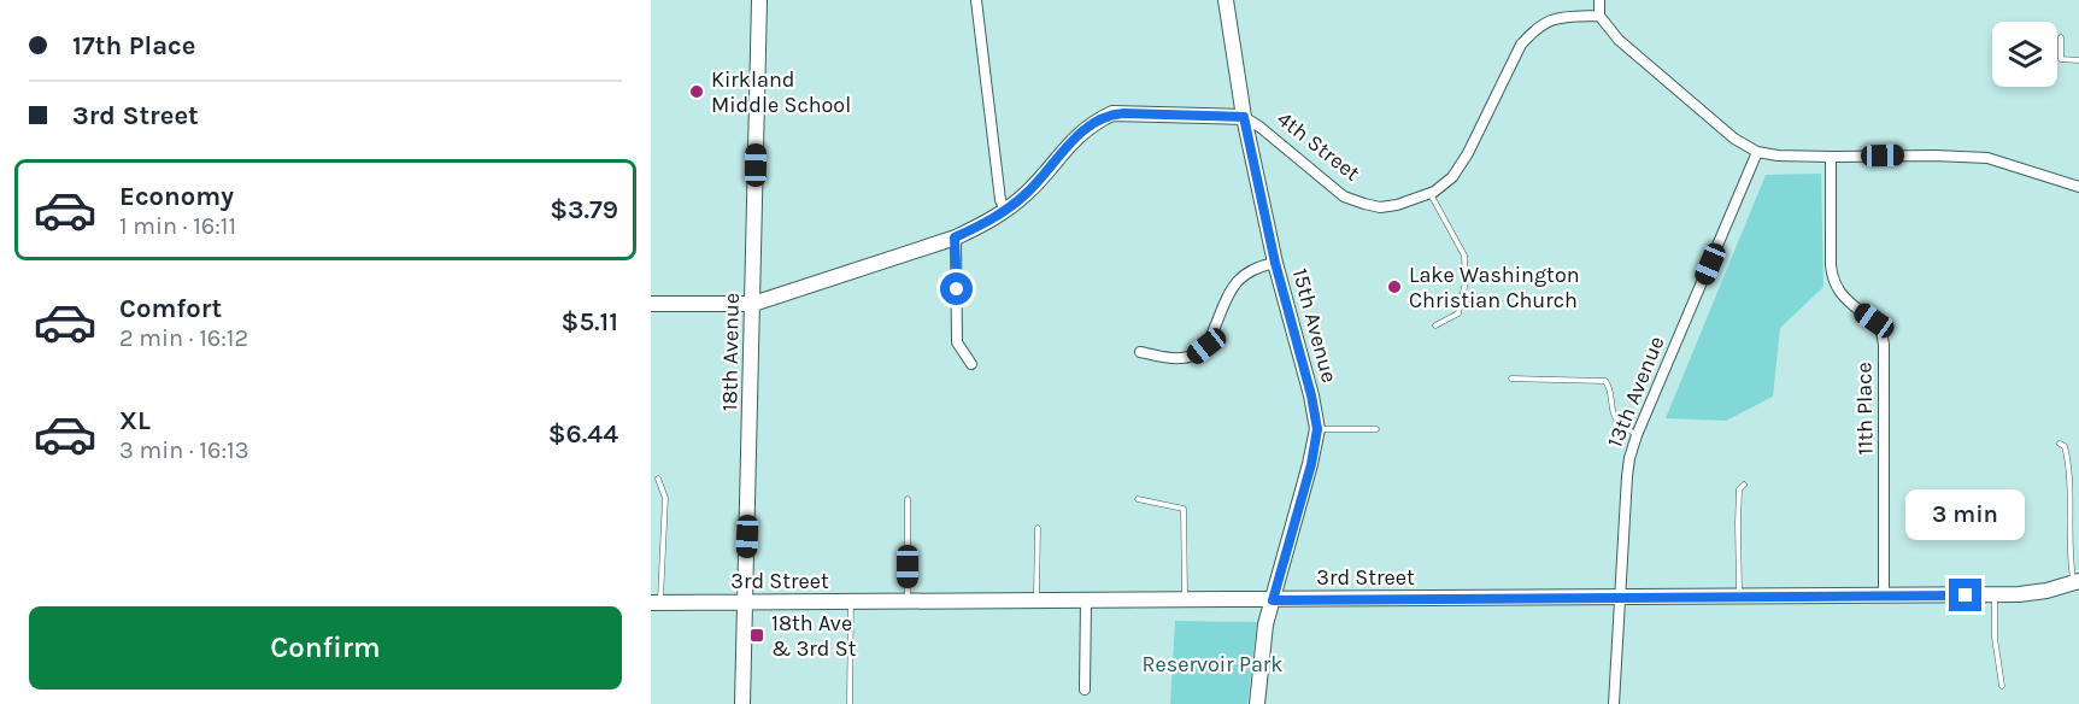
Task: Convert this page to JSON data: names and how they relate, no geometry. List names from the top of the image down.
{
  "streets": {
    "street": [
      "4th Street",
      "15th Avenue",
      "18th Avenue",
      "13th Avenue",
      "11th Place",
      "3rd Street"
    ]
  },
  "crossings": [
    ["4th Street", "15th Avenue"],
    ["4th Street", "18th Avenue"],
    ["15th Avenue", "3rd Street"],
    ["18th Avenue", "3rd Street"],
    ["13th Avenue", "3rd Street"],
    ["11th Place", "3rd Street"]
  ],
  "parks": ["Reservoir Park"],
  "places": {
    "other": ["Kirkland Middle School", "Lake Washington Christian Church"],
    "transit": ["18th Ave & 3rd St"]
  },
  "page": {
    "banner": ["17th Place", "3rd Street"],
    "list": [
      {
        "name": "Economy",
        "note": "1 min · 16:11",
        "value": "$3.79"
      },
      {
        "name": "Comfort",
        "note": "2 min · 16:12",
        "value": "$5.11"
      },
      {
        "name": "XL",
        "note": "3 min · 16:13",
        "value": "$6.44"
      }
    ],
    "bubble": "3 min",
    "buttons": "Confirm"
  }
}
